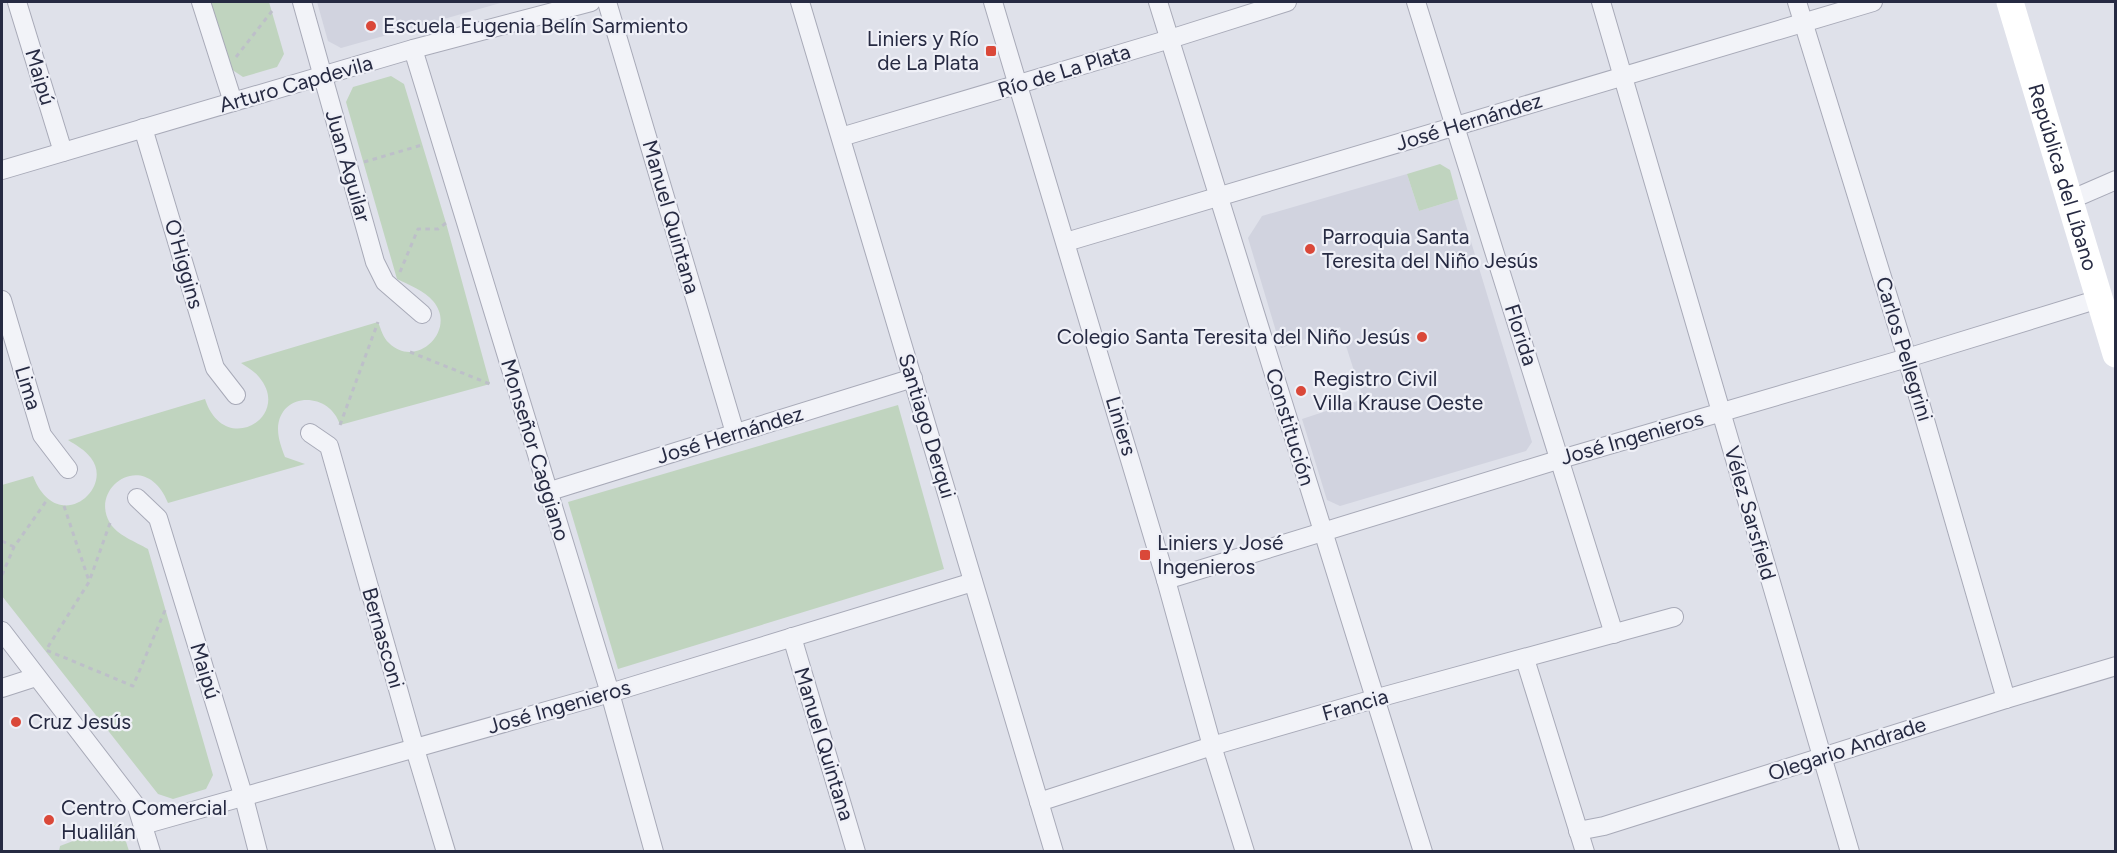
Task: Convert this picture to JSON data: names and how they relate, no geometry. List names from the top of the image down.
{
  "streets": {
    "main road": ["República del Líbano"],
    "street": [
      "Río de La Plata",
      "Maipú",
      "Arturo Capdevila",
      "José Hernández",
      "Juan Aguilar",
      "Manuel Quintana",
      "O'Higgins",
      "Florida",
      "Carlos Pellegrini",
      "Lima",
      "Santiago Derqui",
      "Liniers",
      "Constitución",
      "José Ingenieros",
      "Monseñor Caggiano",
      "Vélez Sarsfield",
      "Bernasconi",
      "Francia",
      "Olegario Andrade"
    ]
  },
  "crossings": [
    ["Río de La Plata", "Santiago Derqui"],
    ["Río de La Plata", "Liniers"],
    ["Río de La Plata", "Constitución"],
    ["Maipú", "Arturo Capdevila"],
    ["Maipú", "José Ingenieros"],
    ["Arturo Capdevila", "Juan Aguilar"],
    ["Arturo Capdevila", "O'Higgins"],
    ["Arturo Capdevila", "Monseñor Caggiano"],
    ["José Hernández", "Manuel Quintana"],
    ["José Hernández", "Florida"],
    ["José Hernández", "Carlos Pellegrini"],
    ["José Hernández", "Santiago Derqui"],
    ["José Hernández", "Liniers"],
    ["José Hernández", "Constitución"],
    ["José Hernández", "Monseñor Caggiano"],
    ["José Hernández", "Vélez Sarsfield"],
    ["República del Líbano", "José Ingenieros"],
    ["Manuel Quintana", "José Ingenieros"],
    ["Florida", "José Ingenieros"],
    ["Florida", "Francia"],
    ["Carlos Pellegrini", "José Ingenieros"],
    ["Carlos Pellegrini", "Olegario Andrade"],
    ["Santiago Derqui", "José Ingenieros"],
    ["Santiago Derqui", "Francia"],
    ["Liniers", "José Ingenieros"],
    ["Liniers", "Francia"],
    ["Constitución", "José Ingenieros"],
    ["Constitución", "Francia"],
    ["José Ingenieros", "Monseñor Caggiano"],
    ["José Ingenieros", "Vélez Sarsfield"],
    ["José Ingenieros", "Bernasconi"],
    ["Vélez Sarsfield", "Olegario Andrade"]
  ],
  "places": {
    "other": [
      "Escuela Eugenia Belín Sarmiento",
      "Parroquia Santa Teresita del Niño Jesús",
      "Colegio Santa Teresita del Niño Jesús",
      "Registro Civil Villa Krause Oeste",
      "Cruz Jesús",
      "Centro Comercial Hualilán"
    ],
    "transit": ["Liniers y Río de La Plata", "Liniers y José Ingenieros"]
  }
}
